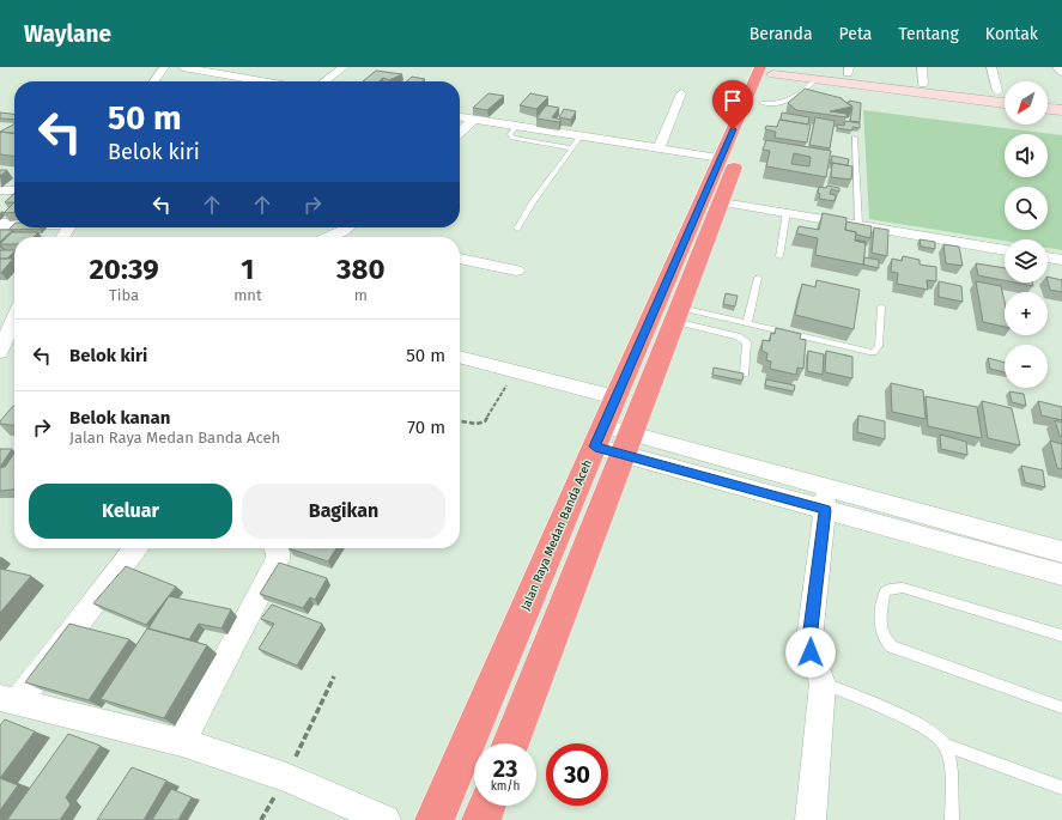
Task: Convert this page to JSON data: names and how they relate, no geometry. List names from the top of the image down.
{
  "streets": {
    "highway": ["Jalan Raya Medan Banda Aceh"]
  },
  "north": "bottom left",
  "page": {
    "header": "Waylane",
    "nav": [
      "Beranda",
      "Peta",
      "Tentang",
      "Kontak"
    ],
    "map_buttons": ["+", "−"],
    "turn": ["50 m", "Belok kiri"],
    "eta": [
      "20:39",
      "Tiba",
      "1",
      "mnt",
      "380",
      "m"
    ],
    "list": [
      {
        "name": "Belok kiri",
        "value": "50 m"
      },
      {
        "name": "Belok kanan",
        "note": "Jalan Raya Medan Banda Aceh",
        "value": "70 m"
      }
    ],
    "buttons": ["Keluar", "Bagikan"],
    "speed": "23 km/h",
    "limit": "30"
  }
}
